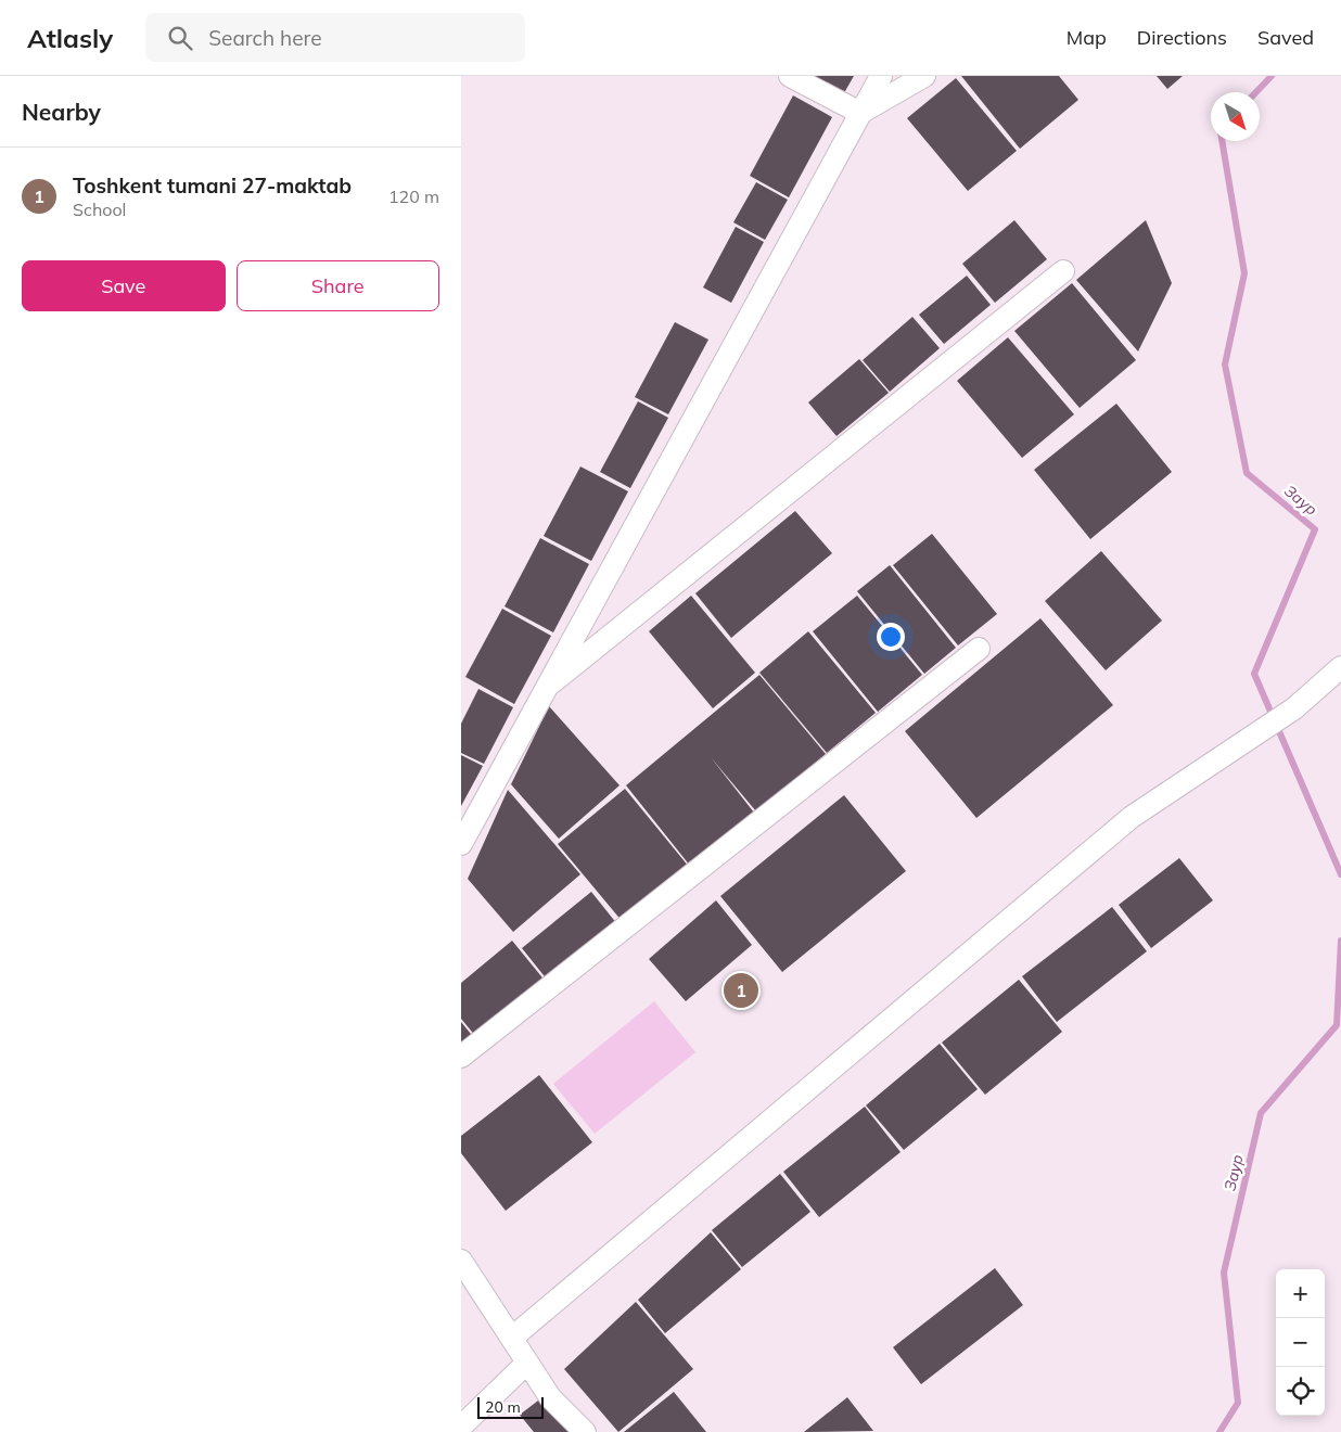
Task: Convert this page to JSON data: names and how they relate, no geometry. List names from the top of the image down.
{
  "water": ["Заур"],
  "scale_bar": "20 m",
  "north": "bottom right",
  "page": {
    "header": "Atlasly",
    "search": "Search here",
    "nav": ["Map", "Directions", "Saved"],
    "heading": "Nearby",
    "list": [
      {
        "mark": "1",
        "name": "Toshkent tumani 27-maktab",
        "note": "School",
        "value": "120 m"
      }
    ],
    "buttons": ["Save", "Share"],
    "pins": "1",
    "map_buttons": ["+", "−"],
    "scale": "20 m"
  }
}
